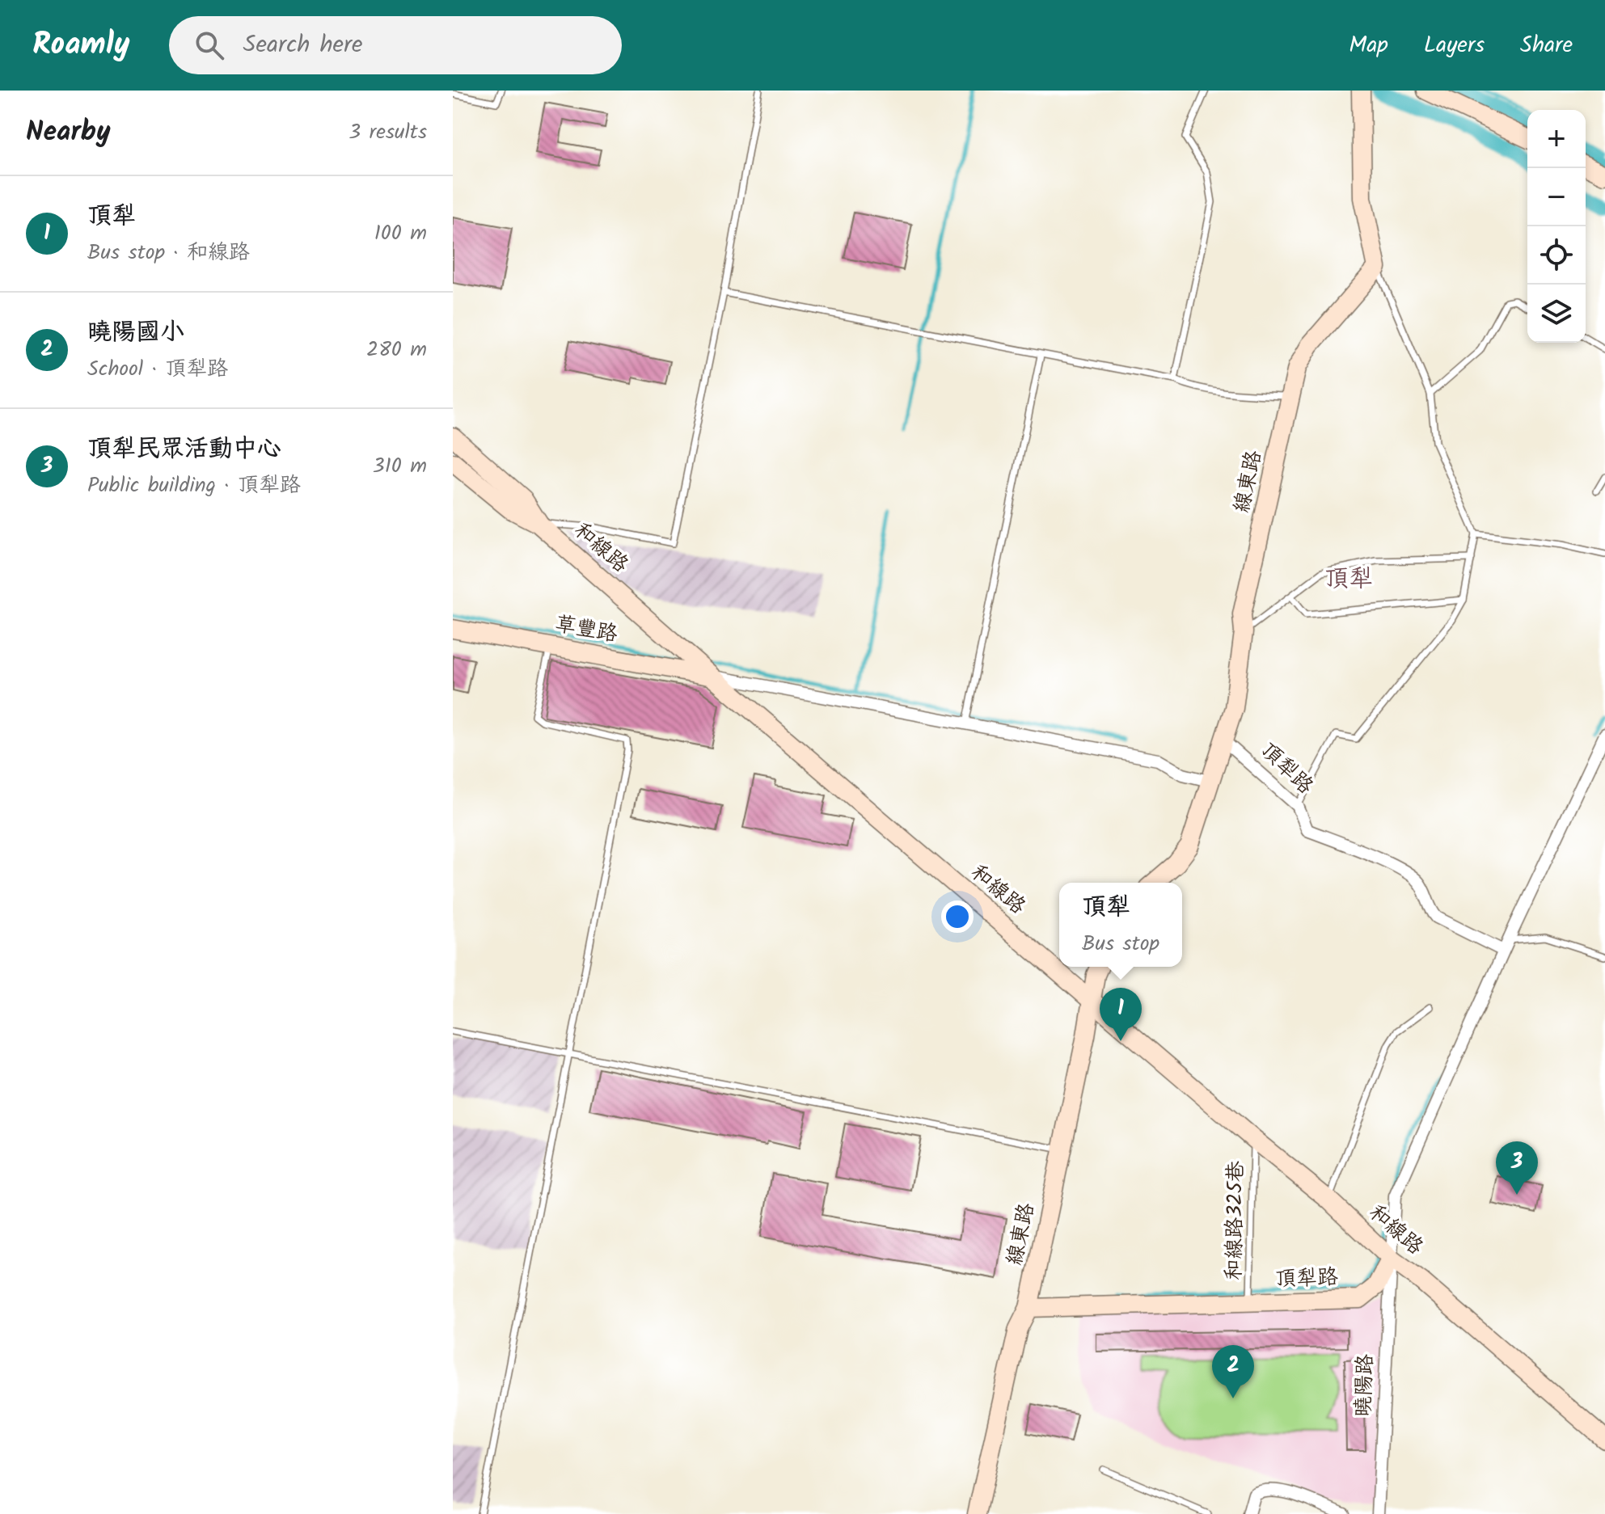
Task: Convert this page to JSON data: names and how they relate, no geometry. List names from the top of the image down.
{
  "streets": {
    "street": [
      "線東路",
      "和線路",
      "草豐路",
      "頂犁路",
      "曉陽路"
    ],
    "lane": ["和線路325巷"]
  },
  "crossings": [
    ["線東路", "和線路"],
    ["線東路", "頂犁路"],
    ["和線路", "草豐路"],
    ["和線路", "頂犁路"],
    ["和線路", "和線路325巷"],
    ["和線路", "曉陽路"],
    ["頂犁路", "和線路325巷"],
    ["頂犁路", "曉陽路"]
  ],
  "districts": ["頂犁"],
  "page": {
    "header": "Roamly",
    "search": "Search here",
    "nav": ["Map", "Layers", "Share"],
    "heading": ["Nearby", "3 results"],
    "map_buttons": ["+", "−"],
    "list": [
      {
        "mark": "1",
        "name": "頂犁",
        "note": "Bus stop · 和線路",
        "value": "100 m"
      },
      {
        "mark": "2",
        "name": "曉陽國小",
        "note": "School · 頂犁路",
        "value": "280 m"
      },
      {
        "mark": "3",
        "name": "頂犁民眾活動中心",
        "note": "Public building · 頂犁路",
        "value": "310 m"
      }
    ],
    "popup": ["頂犁", "Bus stop"],
    "pins": ["1", "3", "2"]
  }
}
